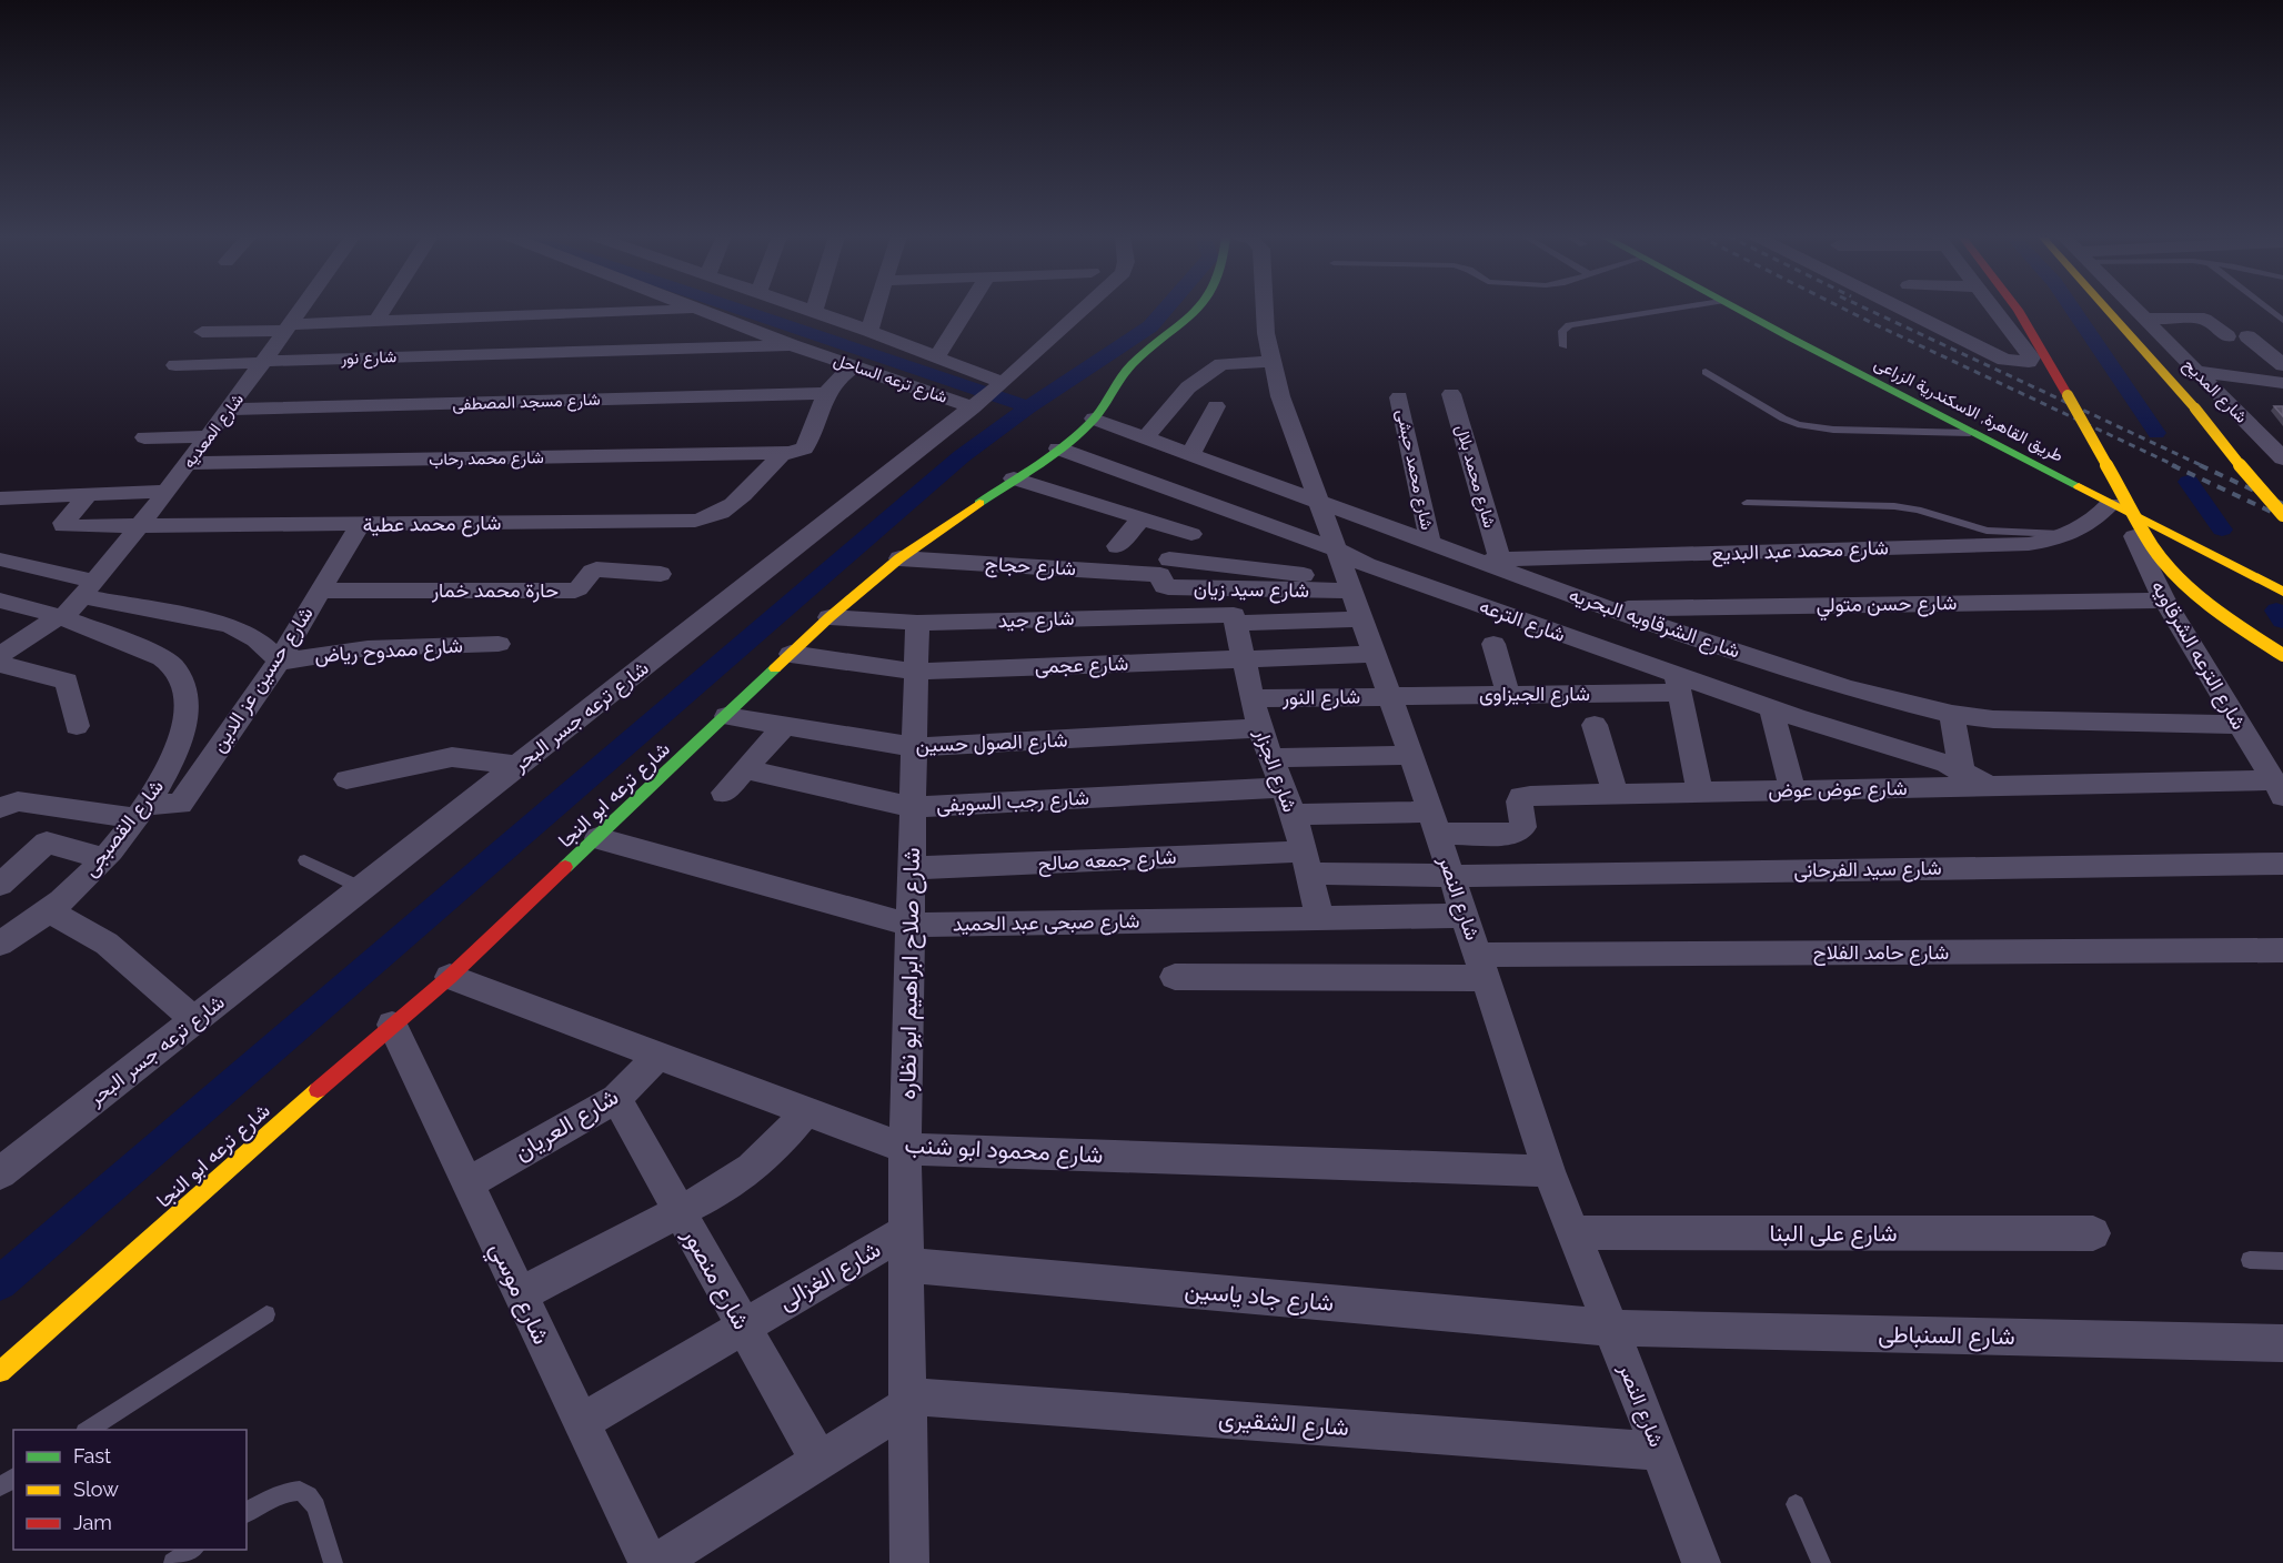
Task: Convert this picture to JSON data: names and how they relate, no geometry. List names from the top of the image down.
{
  "streets": {
    "main road": ["طريق القاهرة, الاسكندرية الزراعى", "شارع ترعه ابو النجا"],
    "street": [
      "شارع نور",
      "شارع ترعه الساحل",
      "شارع المديح",
      "شارع مسجد المصطفى",
      "شارع المعديه",
      "شارع محمد رحاب",
      "شارع محمد حبشى",
      "شارع محمد بلال",
      "شارع محمد عطية",
      "شارع محمد عبد البديع",
      "شارع حجاج",
      "شارع سيد زيان",
      "حارة محمد خمار",
      "شارع حسن متولي",
      "شارع جيد",
      "شارع الترعه",
      "شارع الشرقاويه البحريه",
      "شارع ممدوح رياض",
      "شارع الترعه الشرقاويه",
      "شارع عجمى",
      "شارع حسين عز الدين",
      "شارع الجيزاوى",
      "شارع النور",
      "شارع ترعه جسر البحر",
      "شارع الصول حسين",
      "شارع الجزار",
      "شارع عوض عوض",
      "شارع رجب السويفى",
      "شارع القصبجى",
      "شارع جمعه صالح",
      "شارع سيد الفرحانى",
      "شارع النصر",
      "شارع صبحى عبد الحميد",
      "شارع حامد الفلاح",
      "شارع صلاح ابراهيم ابو نظاره",
      "شارع العريان",
      "شارع محمود ابو شنب",
      "شارع على البنا",
      "شارع الغزالى",
      "شارع منصور",
      "شارع موسي",
      "شارع جاد ياسين",
      "شارع السنباطى",
      "شارع الشقيرى"
    ]
  },
  "crossings": [
    ["شارع نور", "شارع ترعه الساحل"],
    ["شارع نور", "شارع المعديه"],
    ["شارع ترعه الساحل", "شارع ترعه جسر البحر"],
    ["شارع مسجد المصطفى", "شارع المعديه"],
    ["طريق القاهرة, الاسكندرية الزراعى", "شارع محمد عبد البديع"],
    ["طريق القاهرة, الاسكندرية الزراعى", "شارع الترعه الشرقاويه"],
    ["شارع المعديه", "شارع محمد رحاب"],
    ["شارع المعديه", "شارع محمد عطية"],
    ["شارع المعديه", "شارع القصبجى"],
    ["شارع محمد رحاب", "شارع محمد عطية"],
    ["شارع محمد حبشى", "شارع الشرقاويه البحريه"],
    ["شارع محمد بلال", "شارع محمد عبد البديع"],
    ["شارع محمد بلال", "شارع الشرقاويه البحريه"],
    ["شارع محمد عطية", "شارع حسين عز الدين"],
    ["شارع محمد عبد البديع", "شارع الشرقاويه البحريه"],
    ["شارع محمد عبد البديع", "شارع الترعه الشرقاويه"],
    ["شارع حجاج", "شارع سيد زيان"],
    ["شارع حجاج", "شارع ترعه ابو النجا"],
    ["شارع سيد زيان", "شارع النصر"],
    ["حارة محمد خمار", "شارع حسين عز الدين"],
    ["شارع حسن متولي", "شارع الشرقاويه البحريه"],
    ["شارع حسن متولي", "شارع الترعه الشرقاويه"],
    ["شارع جيد", "شارع الجزار"],
    ["شارع جيد", "شارع ترعه ابو النجا"],
    ["شارع جيد", "شارع النصر"],
    ["شارع جيد", "شارع صلاح ابراهيم ابو نظاره"],
    ["شارع الترعه", "شارع الجيزاوى"],
    ["شارع الترعه", "شارع عوض عوض"],
    ["شارع الترعه", "شارع ترعه ابو النجا"],
    ["شارع الترعه", "شارع النصر"],
    ["شارع الشرقاويه البحريه", "شارع الترعه الشرقاويه"],
    ["شارع الشرقاويه البحريه", "شارع ترعه ابو النجا"],
    ["شارع الشرقاويه البحريه", "شارع النصر"],
    ["شارع ممدوح رياض", "شارع حسين عز الدين"],
    ["شارع الترعه الشرقاويه", "شارع عوض عوض"],
    ["شارع عجمى", "شارع الجزار"],
    ["شارع عجمى", "شارع ترعه ابو النجا"],
    ["شارع عجمى", "شارع النصر"],
    ["شارع عجمى", "شارع صلاح ابراهيم ابو نظاره"],
    ["شارع حسين عز الدين", "شارع القصبجى"],
    ["شارع الجيزاوى", "شارع النور"],
    ["شارع الجيزاوى", "شارع النصر"],
    ["شارع النور", "شارع الجزار"],
    ["شارع النور", "شارع النصر"],
    ["شارع الصول حسين", "شارع الجزار"],
    ["شارع الصول حسين", "شارع ترعه ابو النجا"],
    ["شارع الصول حسين", "شارع صلاح ابراهيم ابو نظاره"],
    ["شارع الجزار", "شارع رجب السويفى"],
    ["شارع الجزار", "شارع جمعه صالح"],
    ["شارع الجزار", "شارع صبحى عبد الحميد"],
    ["شارع عوض عوض", "شارع النصر"],
    ["شارع ترعه ابو النجا", "شارع صبحى عبد الحميد"],
    ["شارع ترعه ابو النجا", "شارع محمود ابو شنب"],
    ["شارع ترعه ابو النجا", "شارع موسي"],
    ["شارع رجب السويفى", "شارع صلاح ابراهيم ابو نظاره"],
    ["شارع جمعه صالح", "شارع سيد الفرحانى"],
    ["شارع جمعه صالح", "شارع النصر"],
    ["شارع جمعه صالح", "شارع صلاح ابراهيم ابو نظاره"],
    ["شارع سيد الفرحانى", "شارع النصر"],
    ["شارع النصر", "شارع صبحى عبد الحميد"],
    ["شارع النصر", "شارع حامد الفلاح"],
    ["شارع النصر", "شارع محمود ابو شنب"],
    ["شارع النصر", "شارع على البنا"],
    ["شارع النصر", "شارع جاد ياسين"],
    ["شارع النصر", "شارع السنباطى"],
    ["شارع النصر", "شارع الشقيرى"],
    ["شارع صبحى عبد الحميد", "شارع صلاح ابراهيم ابو نظاره"],
    ["شارع صلاح ابراهيم ابو نظاره", "شارع محمود ابو شنب"],
    ["شارع صلاح ابراهيم ابو نظاره", "شارع الغزالى"],
    ["شارع صلاح ابراهيم ابو نظاره", "شارع جاد ياسين"],
    ["شارع صلاح ابراهيم ابو نظاره", "شارع الشقيرى"],
    ["شارع العريان", "شارع محمود ابو شنب"],
    ["شارع العريان", "شارع منصور"],
    ["شارع العريان", "شارع موسي"],
    ["شارع الغزالى", "شارع منصور"],
    ["شارع الغزالى", "شارع موسي"],
    ["شارع الغزالى", "شارع جاد ياسين"],
    ["شارع جاد ياسين", "شارع السنباطى"]
  ],
  "legend": ["Fast", "Slow", "Jam"]
}
